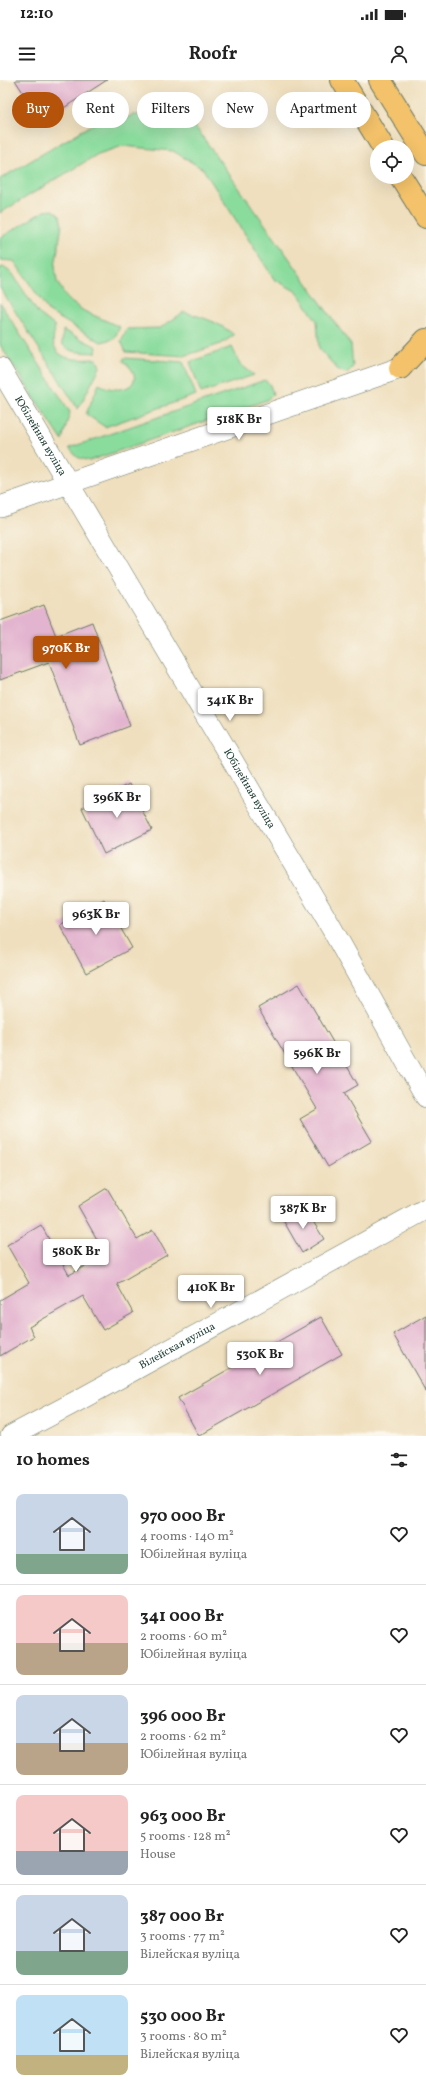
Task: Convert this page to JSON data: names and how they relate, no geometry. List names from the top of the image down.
{
  "streets": {
    "street": ["Юбілейная вуліца", "Вілейская вуліца"]
  },
  "page": {
    "status": "12:10",
    "header": "Roofr",
    "chip": [
      "Buy",
      "Rent",
      "Filters",
      "New",
      "Apartment"
    ],
    "price": [
      "518K Br",
      "970K Br",
      "341K Br",
      "396K Br",
      "963K Br",
      "596K Br",
      "387K Br",
      "580K Br",
      "410K Br",
      "530K Br"
    ],
    "heading": "10 homes",
    "list": [
      {
        "name": "970 000 Br",
        "note": "4 rooms · 140 m² · Юбілейная вуліца"
      },
      {
        "name": "341 000 Br",
        "note": "2 rooms · 60 m² · Юбілейная вуліца"
      },
      {
        "name": "396 000 Br",
        "note": "2 rooms · 62 m² · Юбілейная вуліца"
      },
      {
        "name": "963 000 Br",
        "note": "5 rooms · 128 m² · House"
      },
      {
        "name": "387 000 Br",
        "note": "3 rooms · 77 m² · Вілейская вуліца"
      },
      {
        "name": "530 000 Br",
        "note": "3 rooms · 80 m² · Вілейская вуліца"
      }
    ]
  }
}
